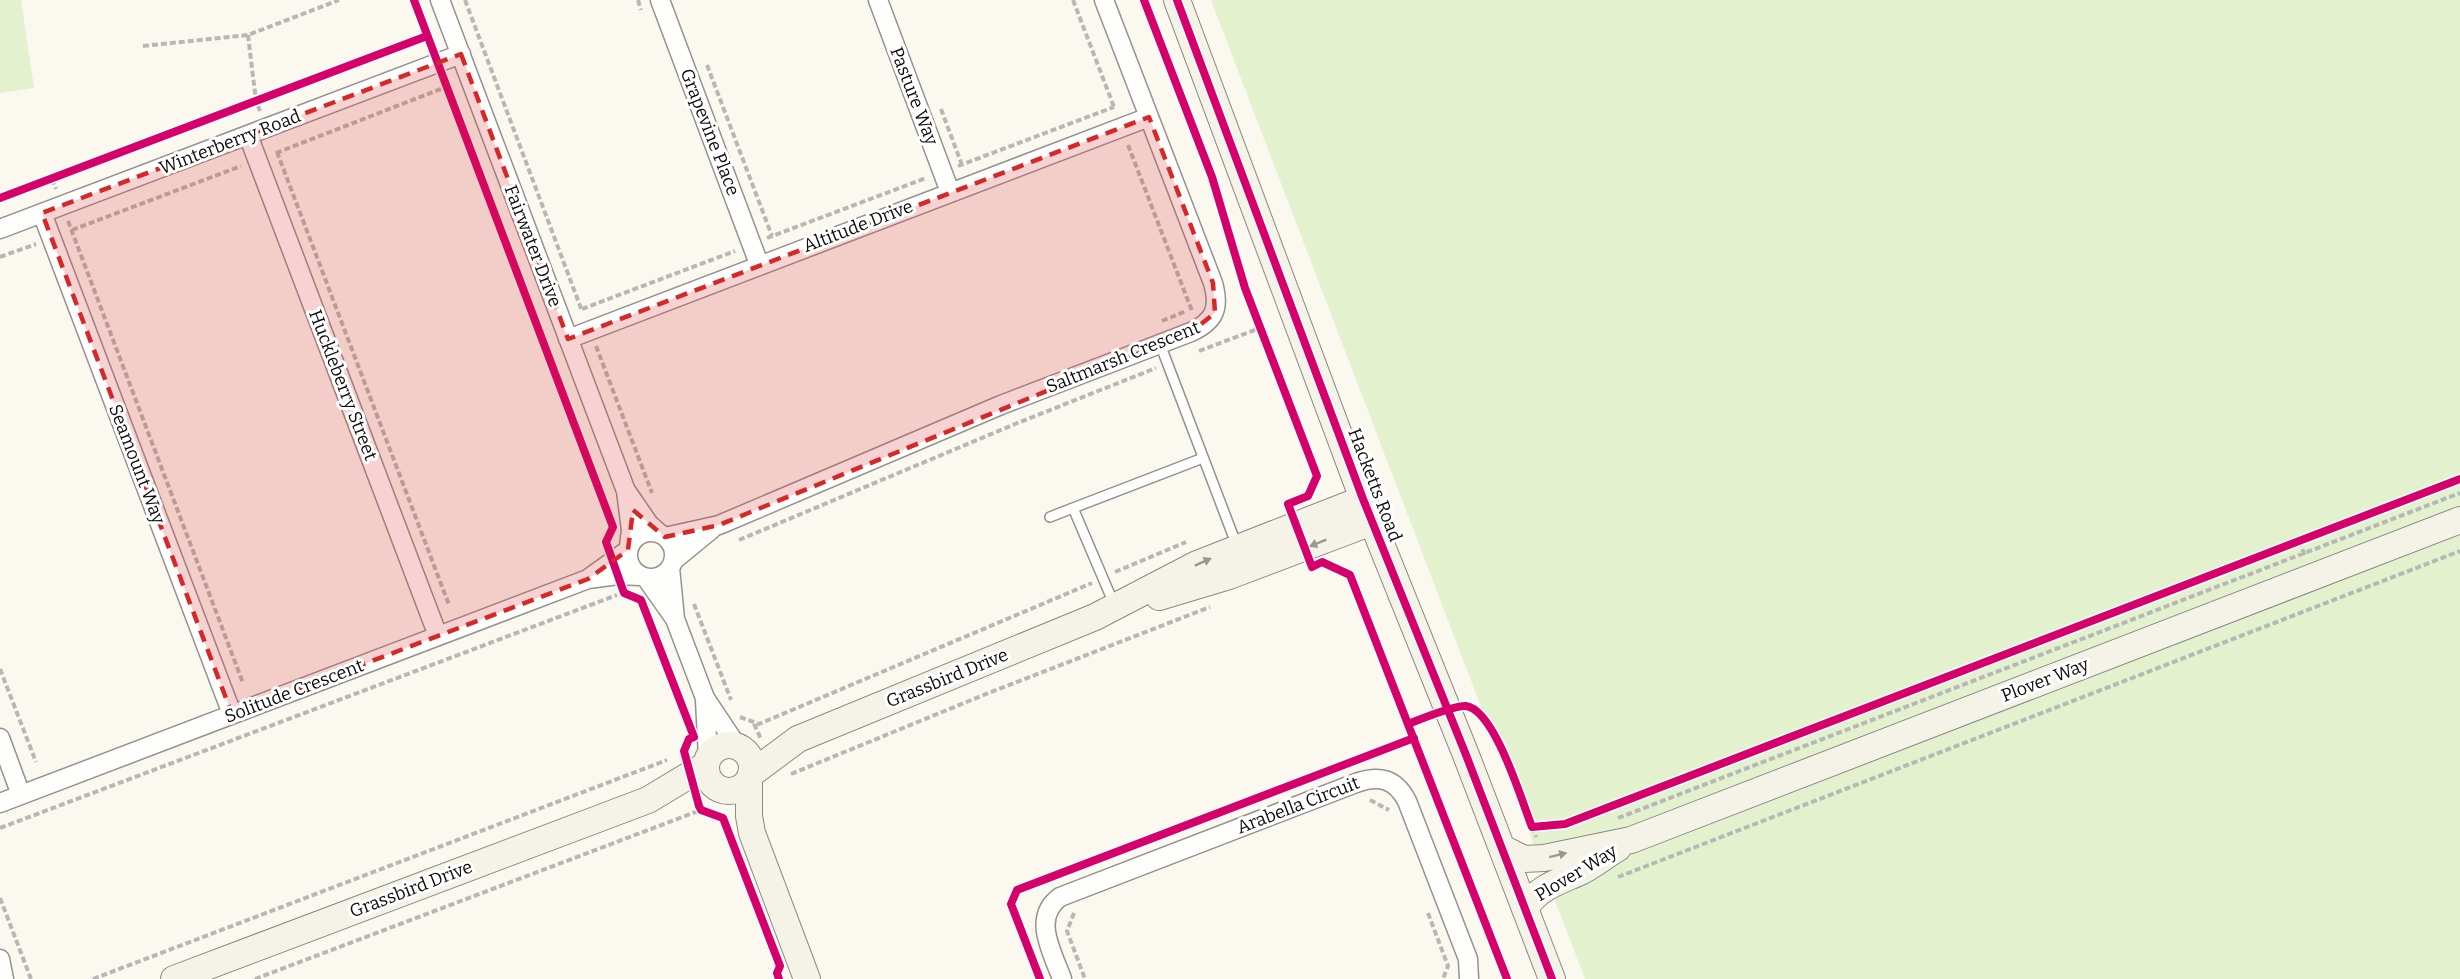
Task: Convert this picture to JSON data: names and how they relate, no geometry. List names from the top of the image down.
{
  "streets": {
    "street": [
      "Pasture Way",
      "Grapevine Place",
      "Winterberry Road",
      "Altitude Drive",
      "Fairwater Drive",
      "Saltmarsh Crescent",
      "Huckleberry Street",
      "Seamount Way",
      "Hacketts Road",
      "Grassbird Drive",
      "Plover Way",
      "Solitude Crescent",
      "Arabella Circuit"
    ]
  },
  "crossings": [
    ["Pasture Way", "Altitude Drive"],
    ["Grapevine Place", "Altitude Drive"],
    ["Winterberry Road", "Fairwater Drive"],
    ["Winterberry Road", "Huckleberry Street"],
    ["Winterberry Road", "Seamount Way"],
    ["Altitude Drive", "Fairwater Drive"],
    ["Altitude Drive", "Saltmarsh Crescent"],
    ["Fairwater Drive", "Solitude Crescent"],
    ["Huckleberry Street", "Solitude Crescent"],
    ["Seamount Way", "Solitude Crescent"],
    ["Hacketts Road", "Grassbird Drive"],
    ["Hacketts Road", "Plover Way"]
  ]
}
